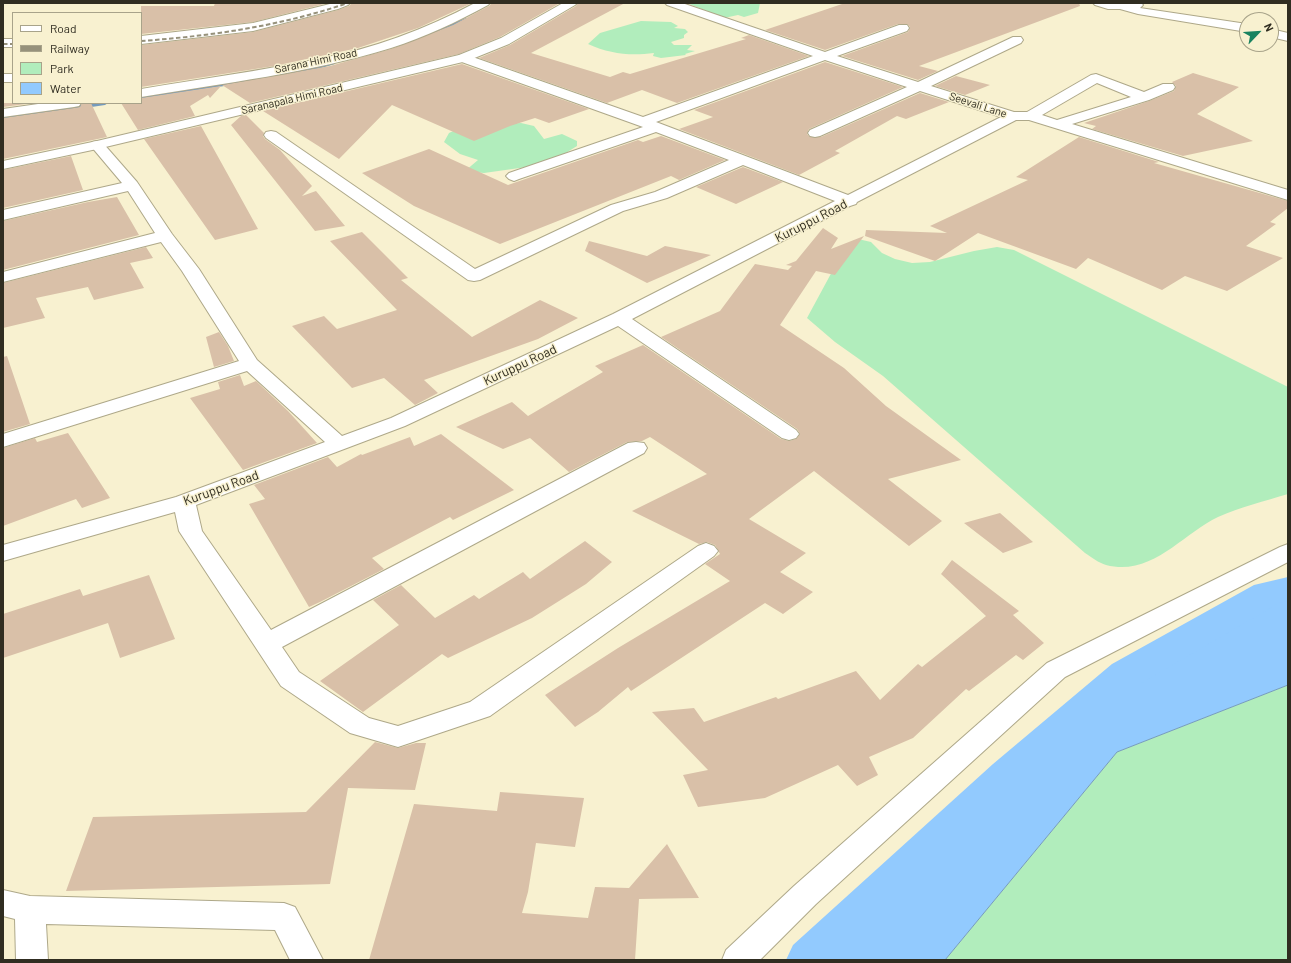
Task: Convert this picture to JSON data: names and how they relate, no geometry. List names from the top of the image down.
{
  "streets": {
    "street": [
      "Sarana Himi Road",
      "Saranapala Himi Road",
      "Seevali Lane",
      "Kuruppu Road"
    ]
  },
  "crossings": [
    ["Seevali Lane", "Kuruppu Road"]
  ],
  "legend": [
    "Road",
    "Railway",
    "Park",
    "Water"
  ],
  "north": "top right"
}
